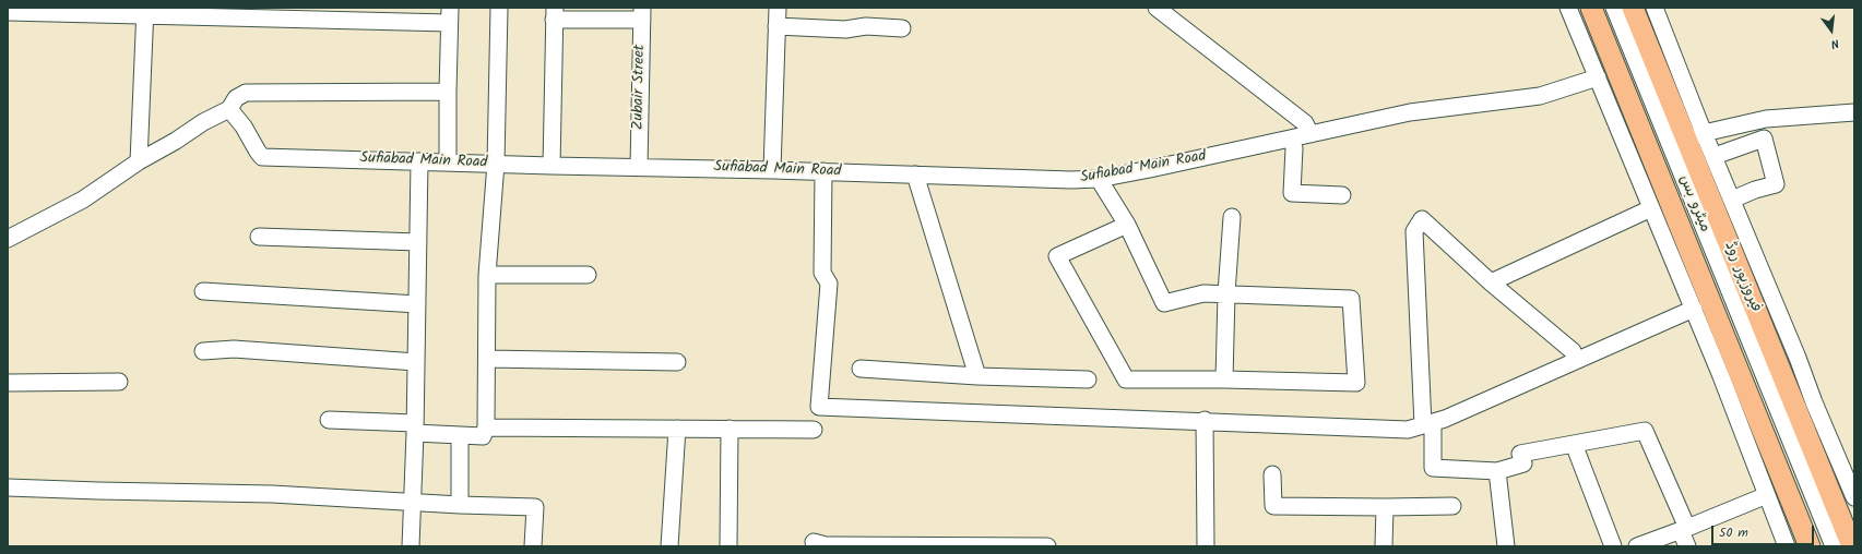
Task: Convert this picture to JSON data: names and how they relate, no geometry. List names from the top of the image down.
{
  "streets": {
    "main road": ["فیروزپور روڈ"],
    "street": ["Zubair Street", "Sufiabad Main Road", "میٹرو بس"]
  },
  "crossings": [
    ["Zubair Street", "Sufiabad Main Road"]
  ],
  "scale_bar": "50 m",
  "north": "bottom"
}
